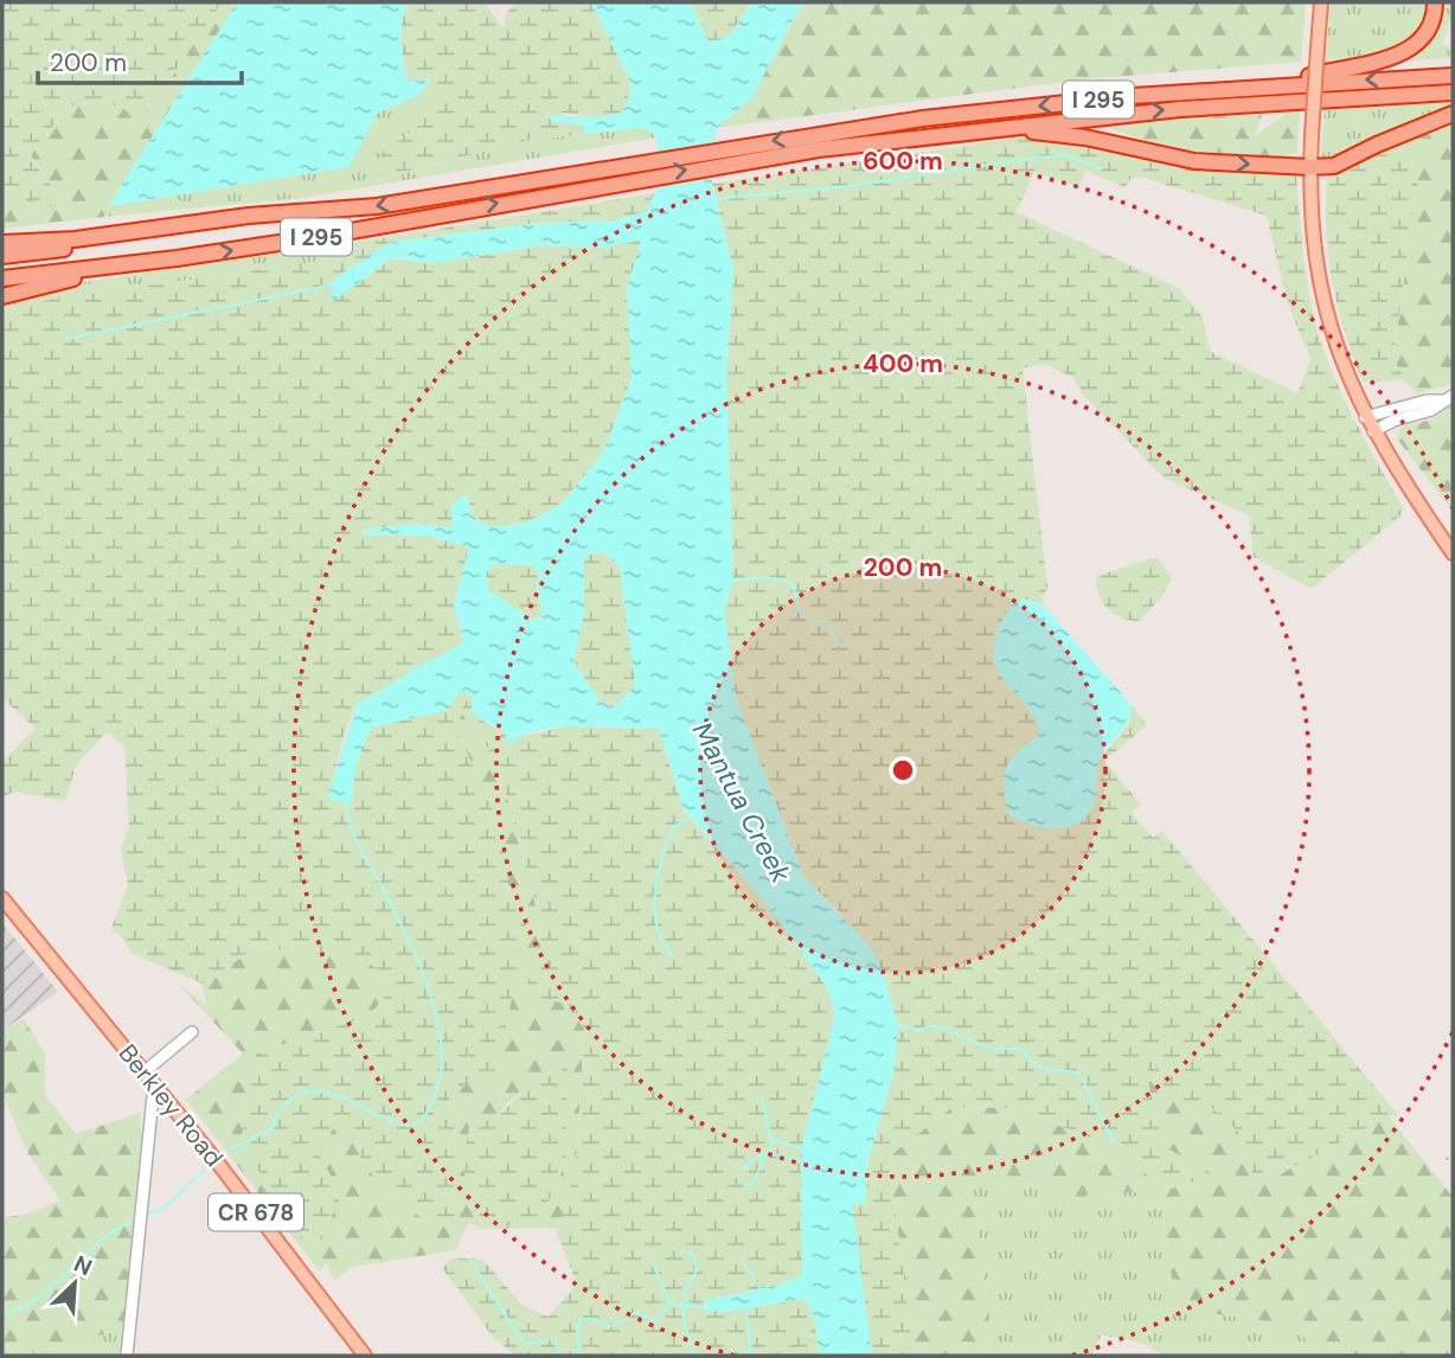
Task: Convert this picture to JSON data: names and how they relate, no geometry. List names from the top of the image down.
{
  "streets": {
    "highway": ["I 295"],
    "main road": ["Berkley Road", "CR 678"]
  },
  "water": ["Mantua Creek"],
  "scale_bar": "200 m",
  "north": "top right",
  "rings": ["600 m", "400 m", "200 m"]
}
